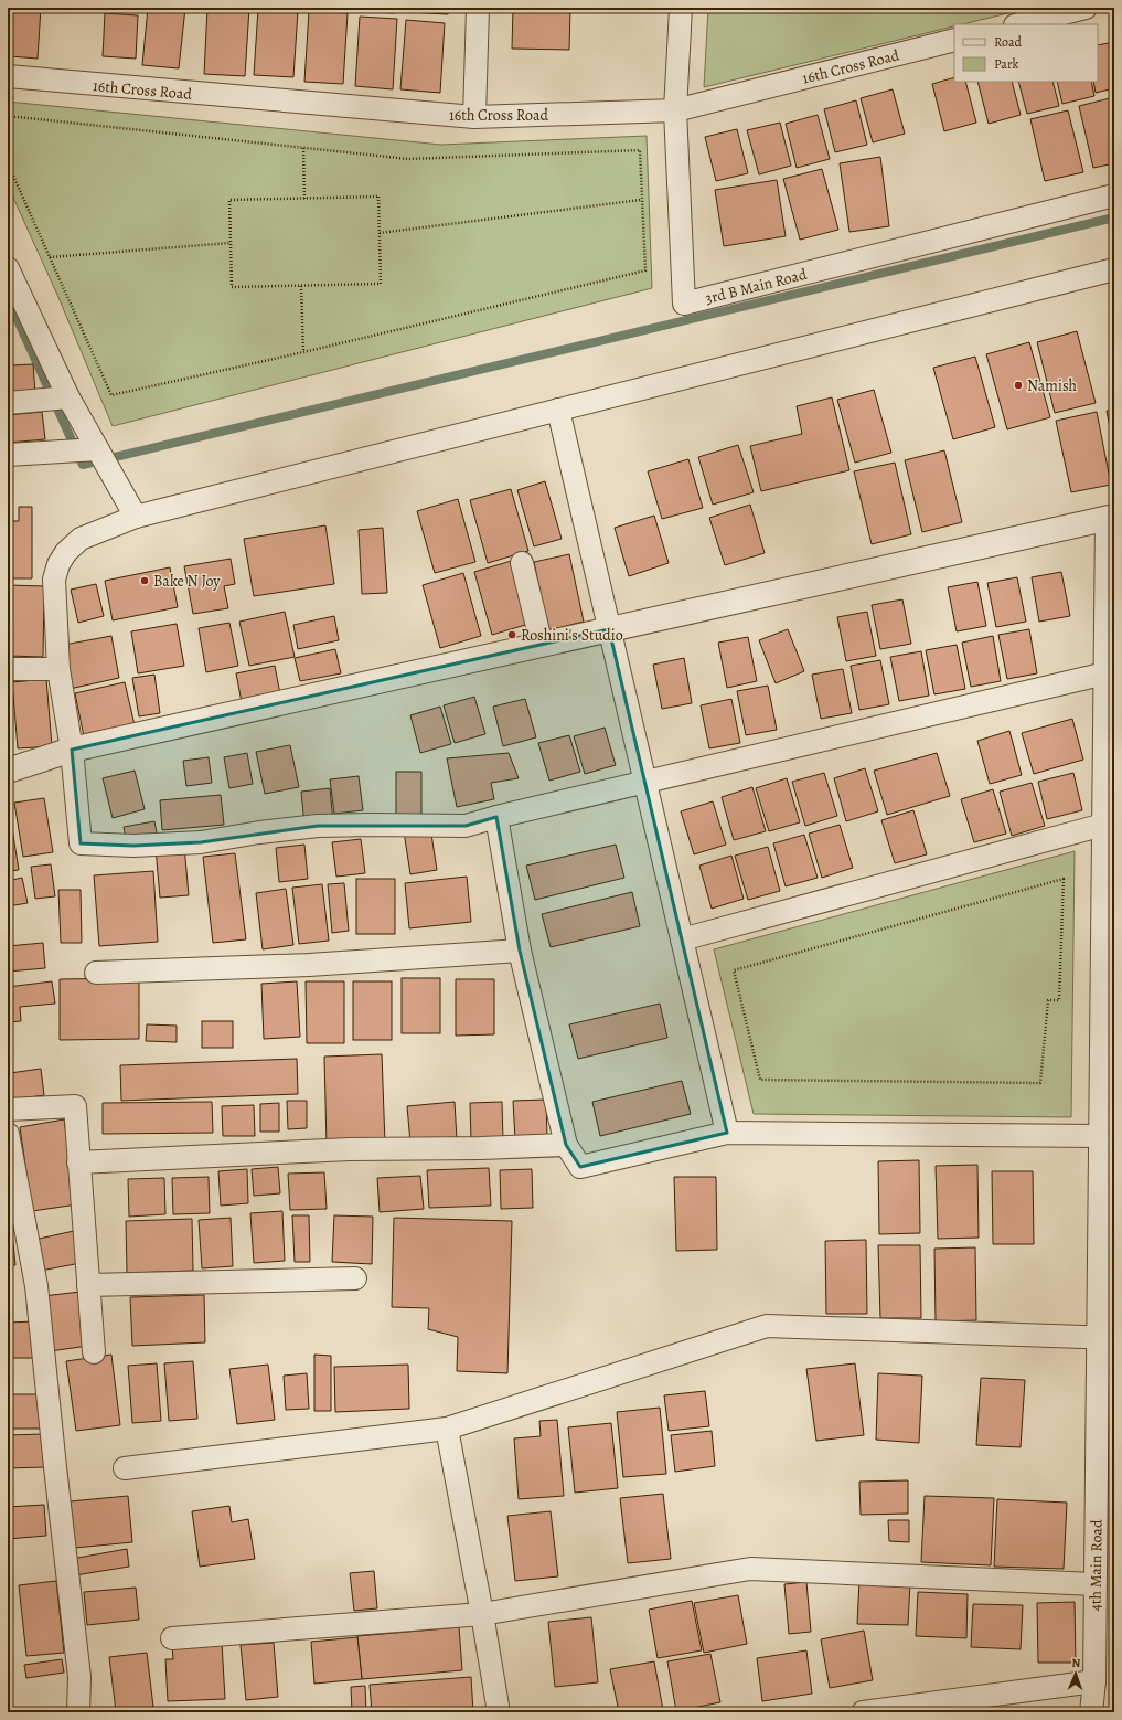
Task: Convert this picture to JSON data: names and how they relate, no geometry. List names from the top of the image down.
{
  "streets": {
    "street": ["16th Cross Road", "3rd B Main Road", "4th Main Road"]
  },
  "crossings": [
    ["16th Cross Road", "3rd B Main Road"]
  ],
  "places": ["Namish", "Bake N Joy", "Roshini's Studio"],
  "legend": ["Road", "Park"],
  "north": "top"
}
